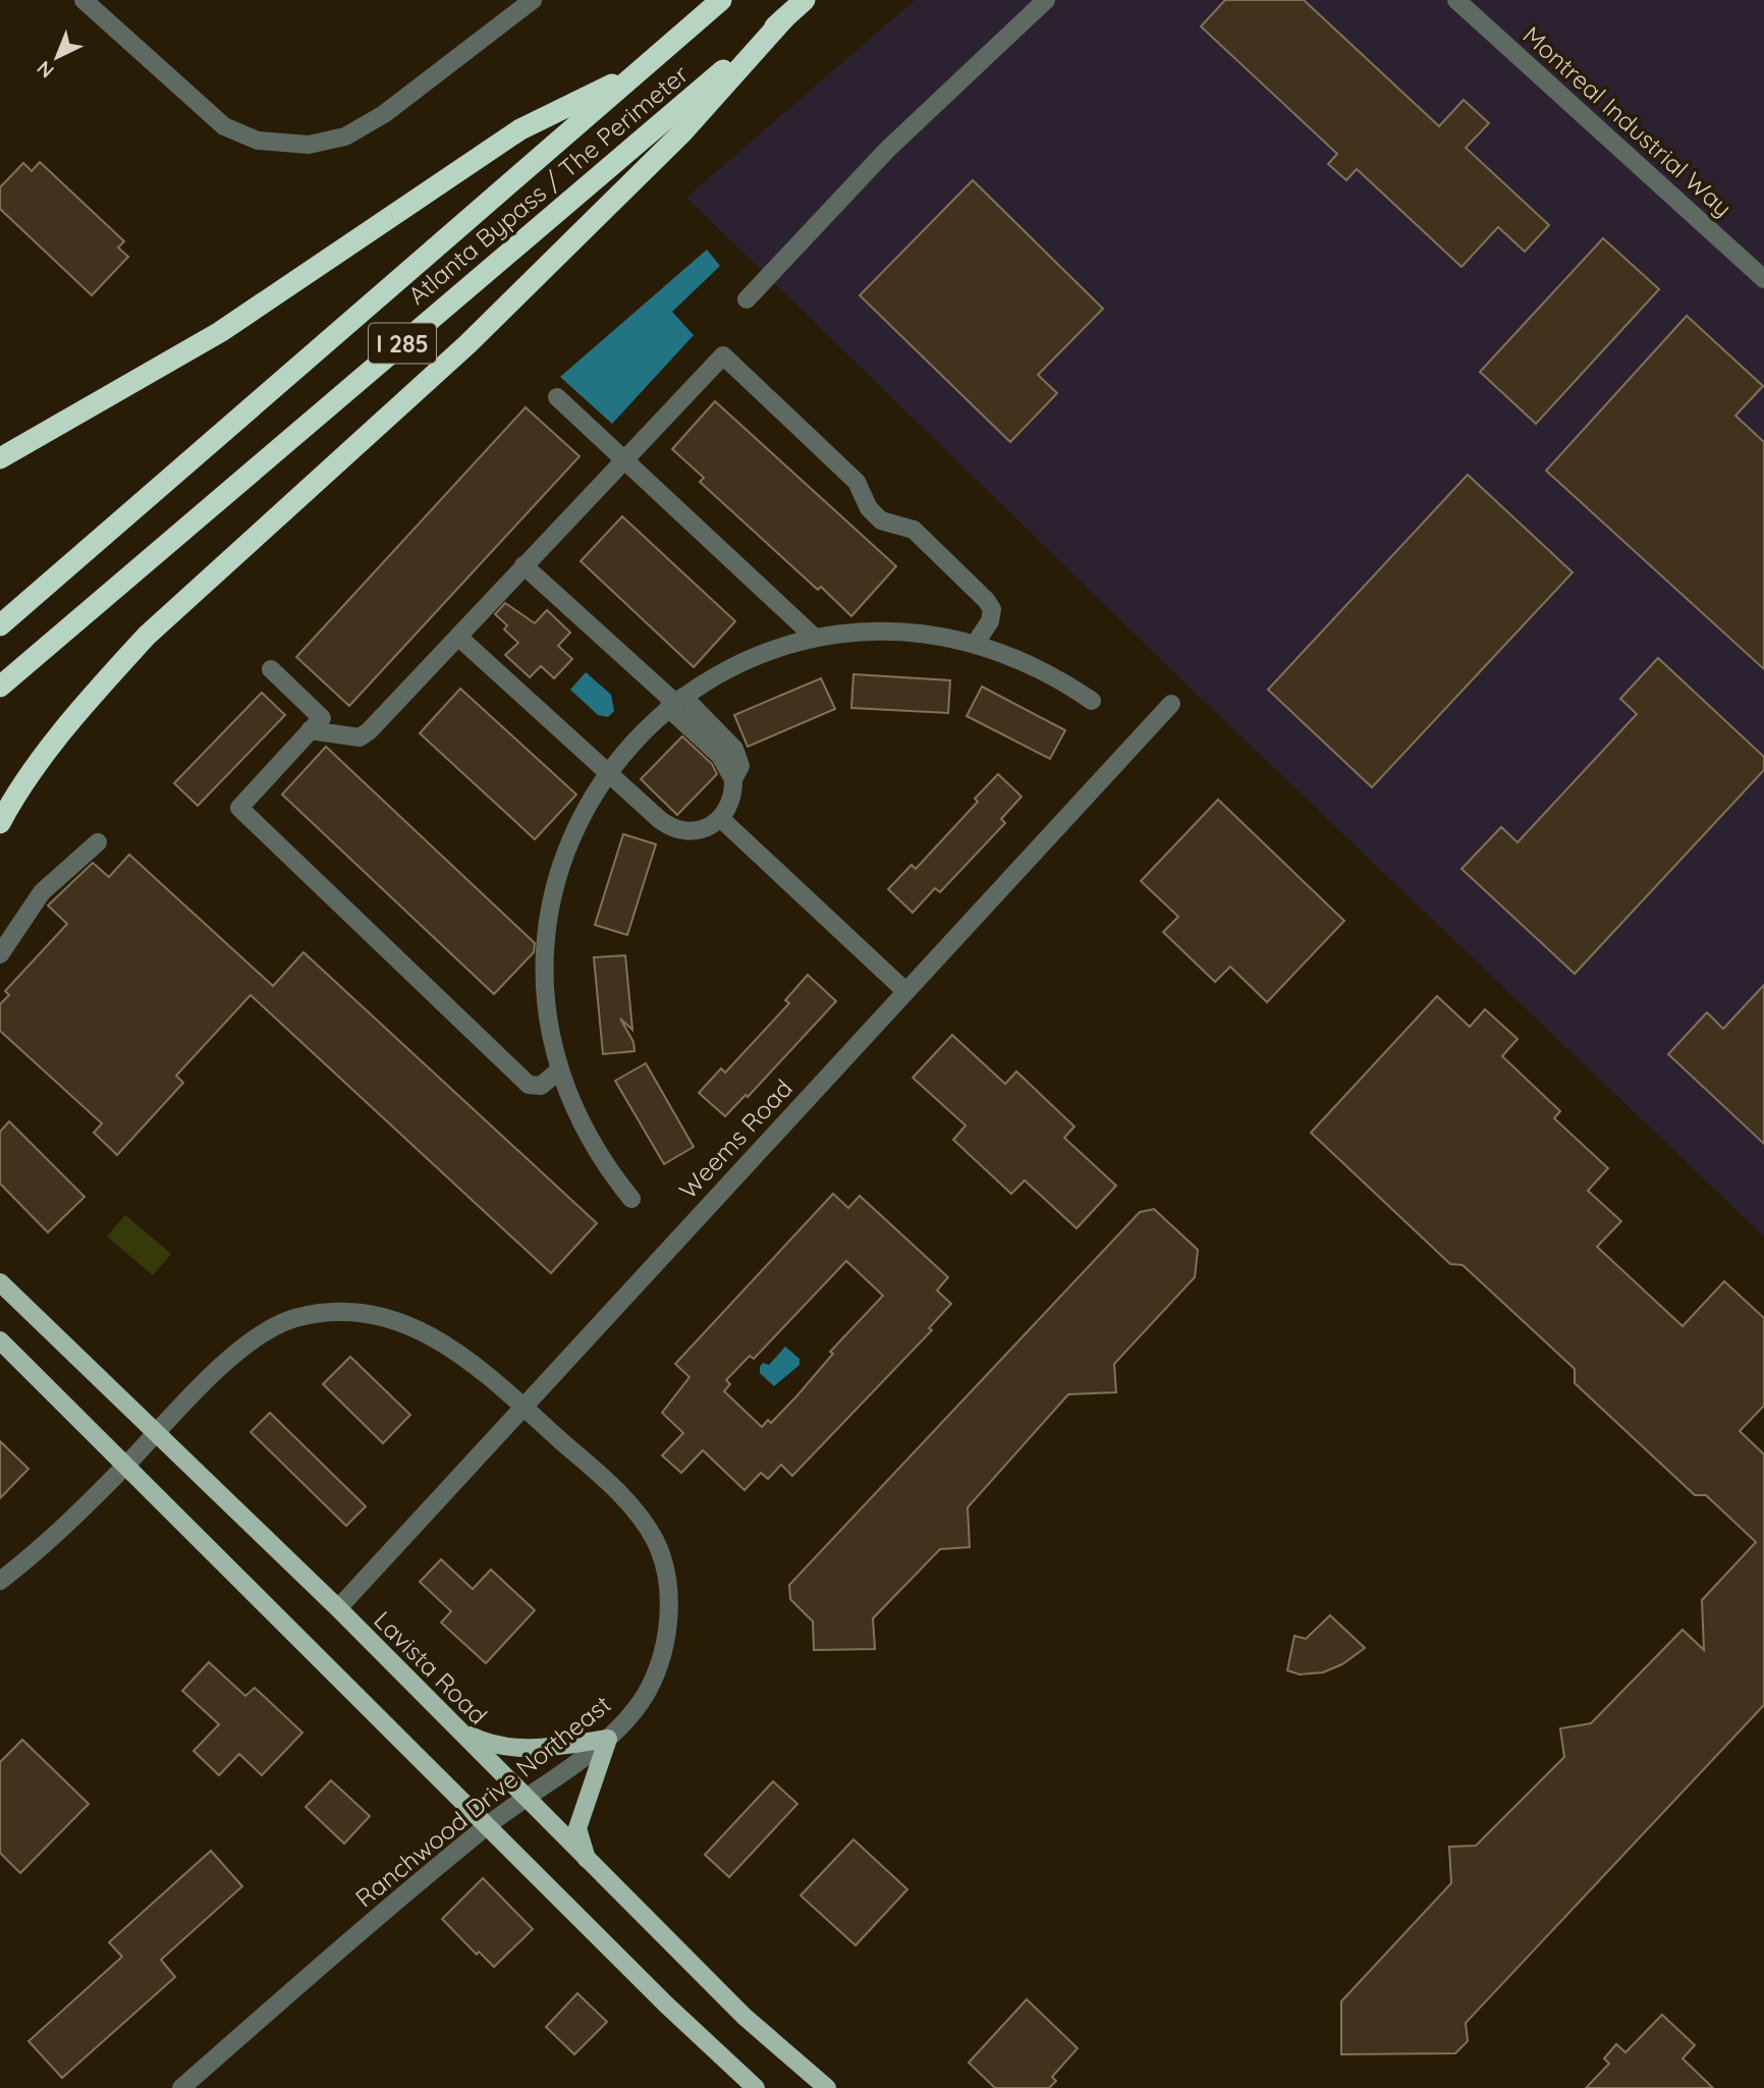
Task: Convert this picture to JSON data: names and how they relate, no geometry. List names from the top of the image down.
{
  "streets": {
    "highway": ["Atlanta Bypass / The Perimeter", "I 285"],
    "main road": ["Lavista Road"],
    "street": ["Montreal Industrial Way", "Weems Road", "Ranchwood Drive Northeast"]
  },
  "crossings": [
    ["Weems Road", "Lavista Road"],
    ["Weems Road", "Ranchwood Drive Northeast"],
    ["Lavista Road", "Ranchwood Drive Northeast"]
  ],
  "north": "bottom left"
}
